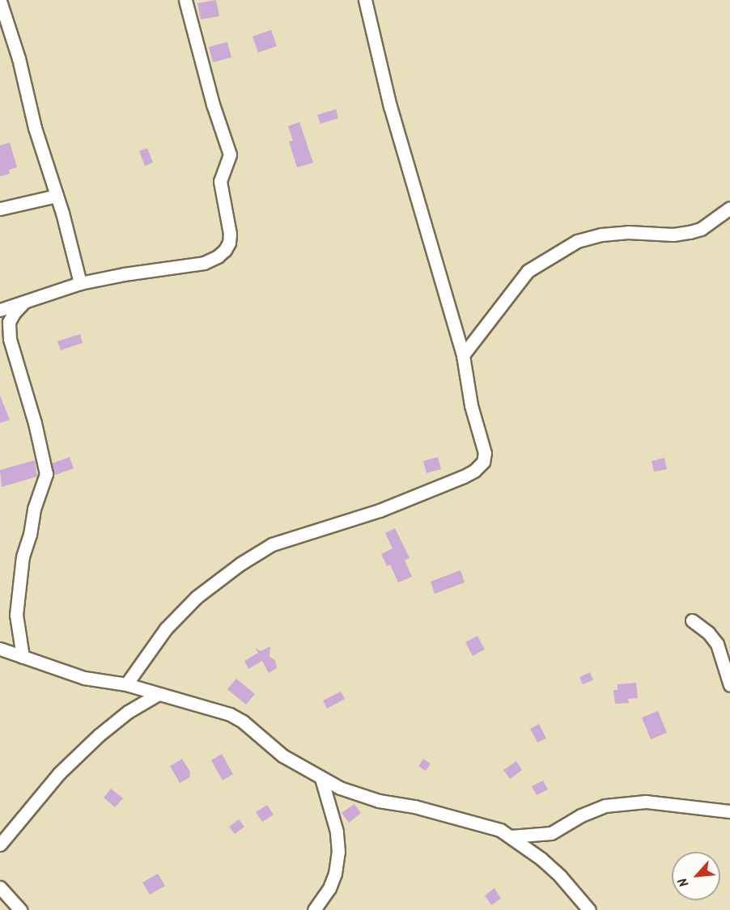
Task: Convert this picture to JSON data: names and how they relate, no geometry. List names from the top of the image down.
{
  "north": "bottom left"
}
